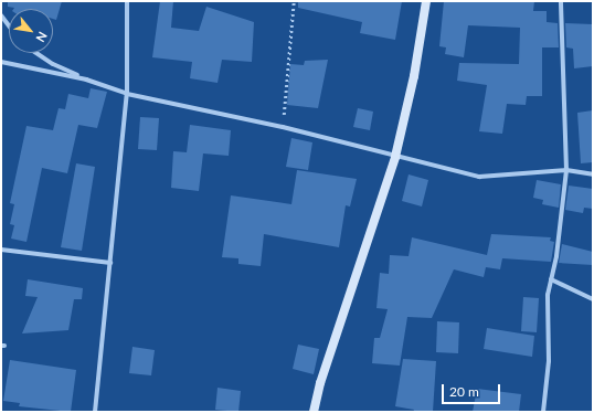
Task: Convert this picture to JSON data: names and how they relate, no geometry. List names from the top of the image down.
{
  "scale_bar": "20 m",
  "north": "bottom right"
}
